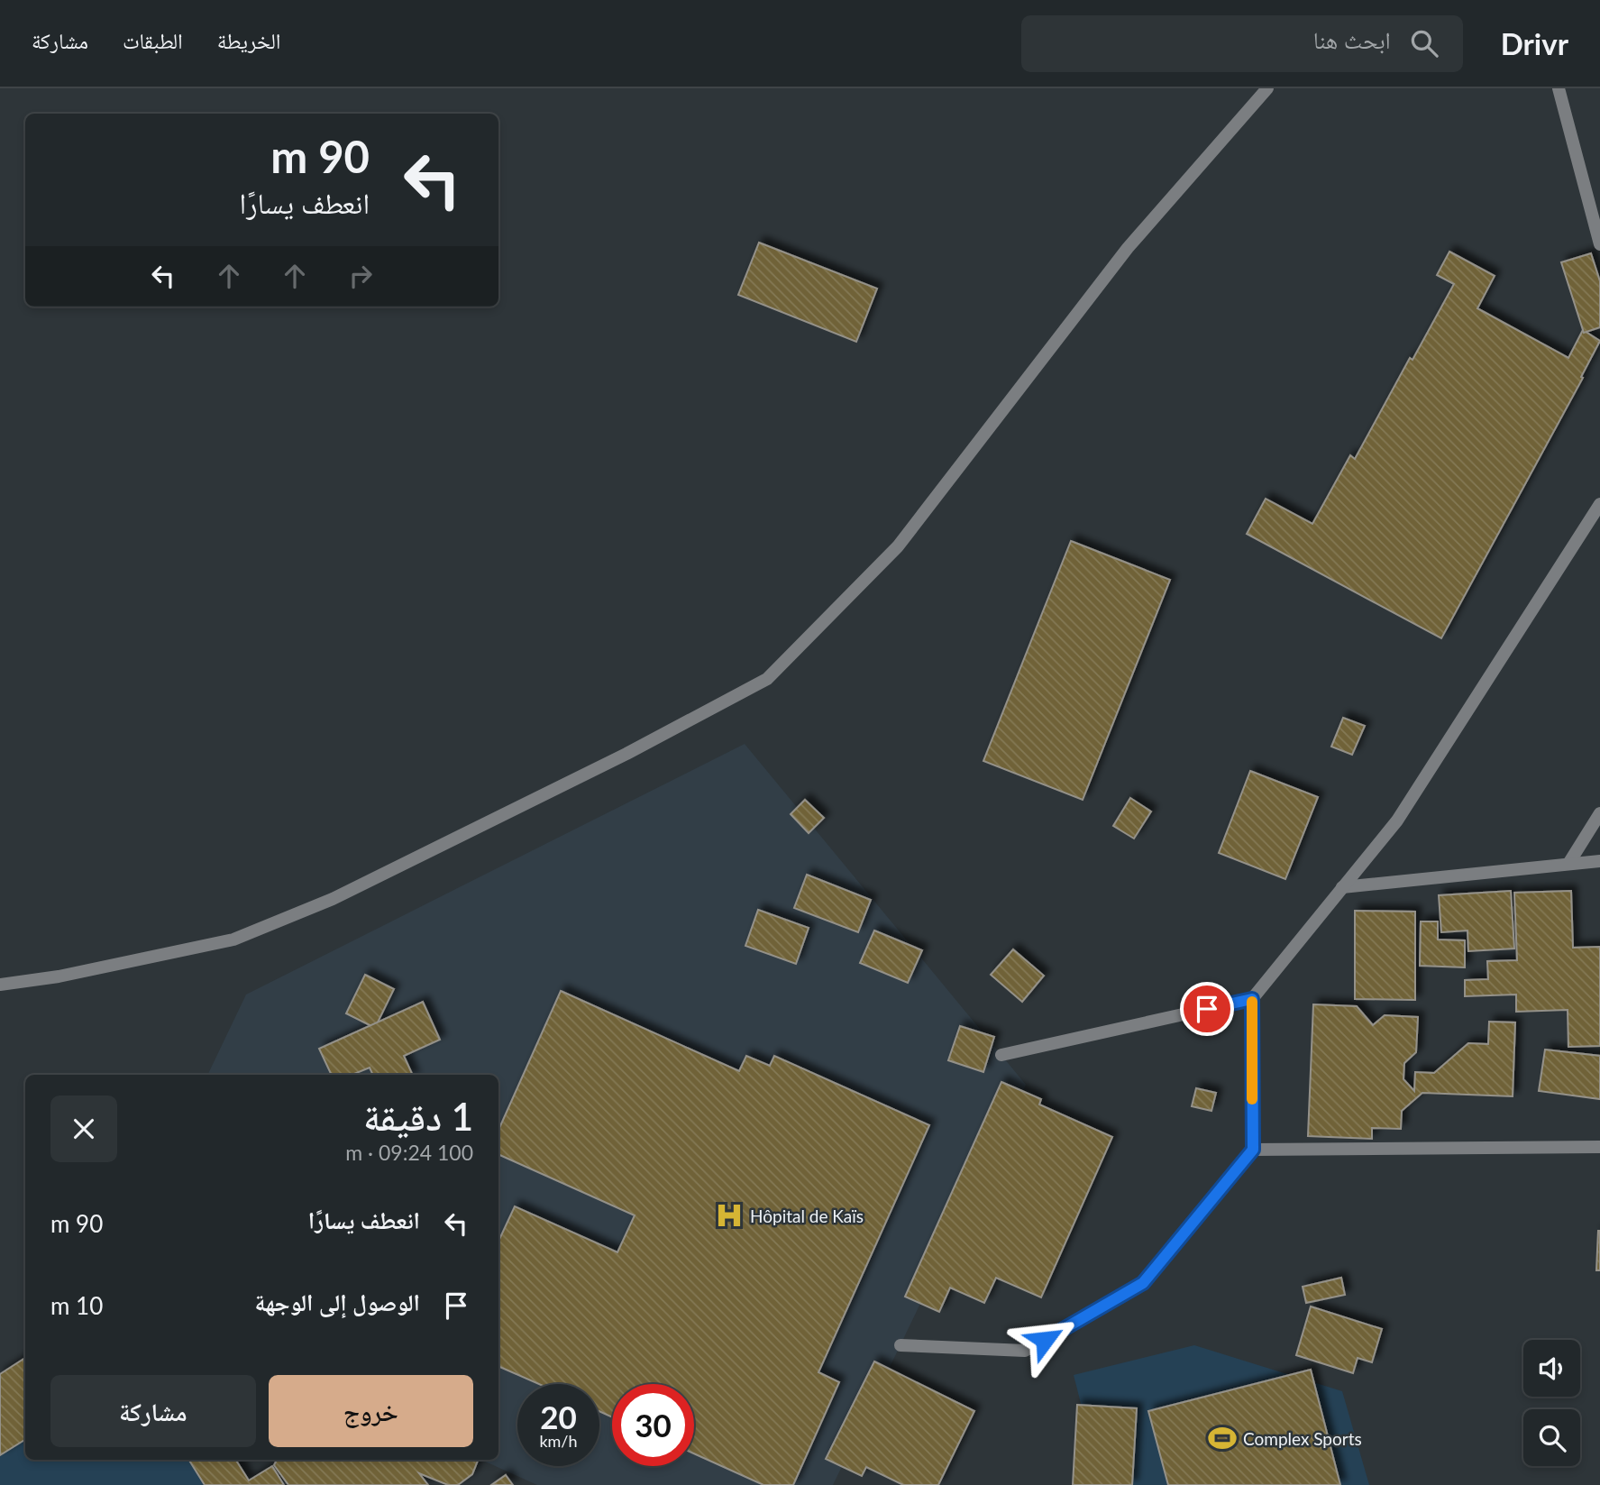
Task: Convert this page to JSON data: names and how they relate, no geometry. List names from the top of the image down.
{
  "places": {
    "hospital": ["Hôpital de Kaïs"],
    "sports": ["Complex Sports"]
  },
  "page": {
    "header": "Drivr",
    "search": "ابحث هنا",
    "nav": ["الخريطة", "الطبقات", "مشاركة"],
    "turn": ["90 m", "انعطف يسارًا"],
    "heading": ["1 دقيقة", "100 m · 09:24"],
    "list": [
      {
        "name": "انعطف يسارًا",
        "value": "90 m"
      },
      {
        "name": "الوصول إلى الوجهة",
        "value": "10 m"
      }
    ],
    "buttons": ["خروج", "مشاركة"],
    "speed": "20 km/h",
    "limit": "30"
  }
}
